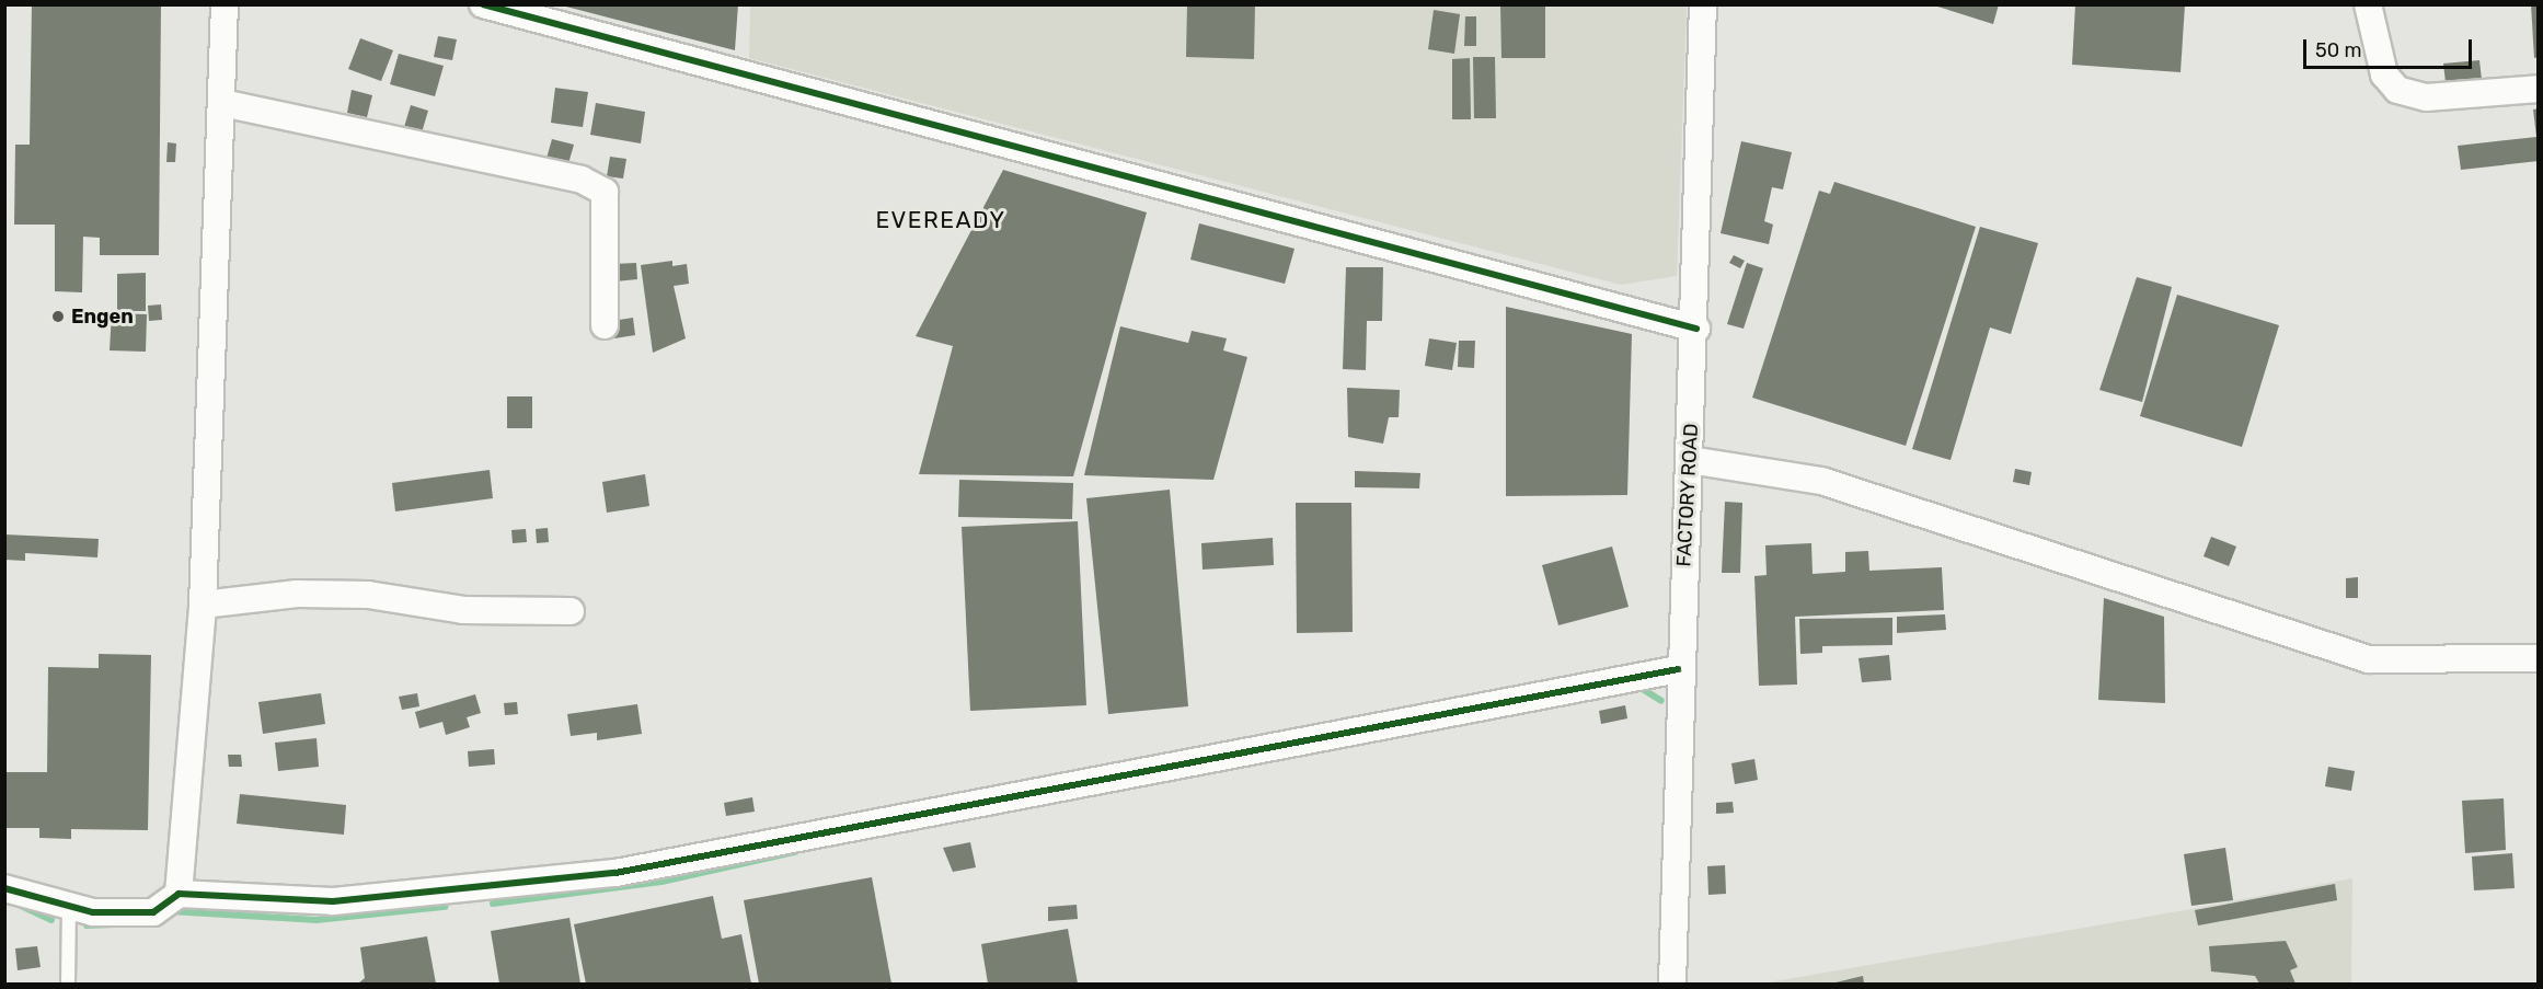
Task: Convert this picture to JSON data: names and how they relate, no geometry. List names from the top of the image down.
{
  "streets": {
    "street": ["FACTORY ROAD"]
  },
  "districts": ["EVEREADY"],
  "places": ["Engen"],
  "scale_bar": "50 m"
}
